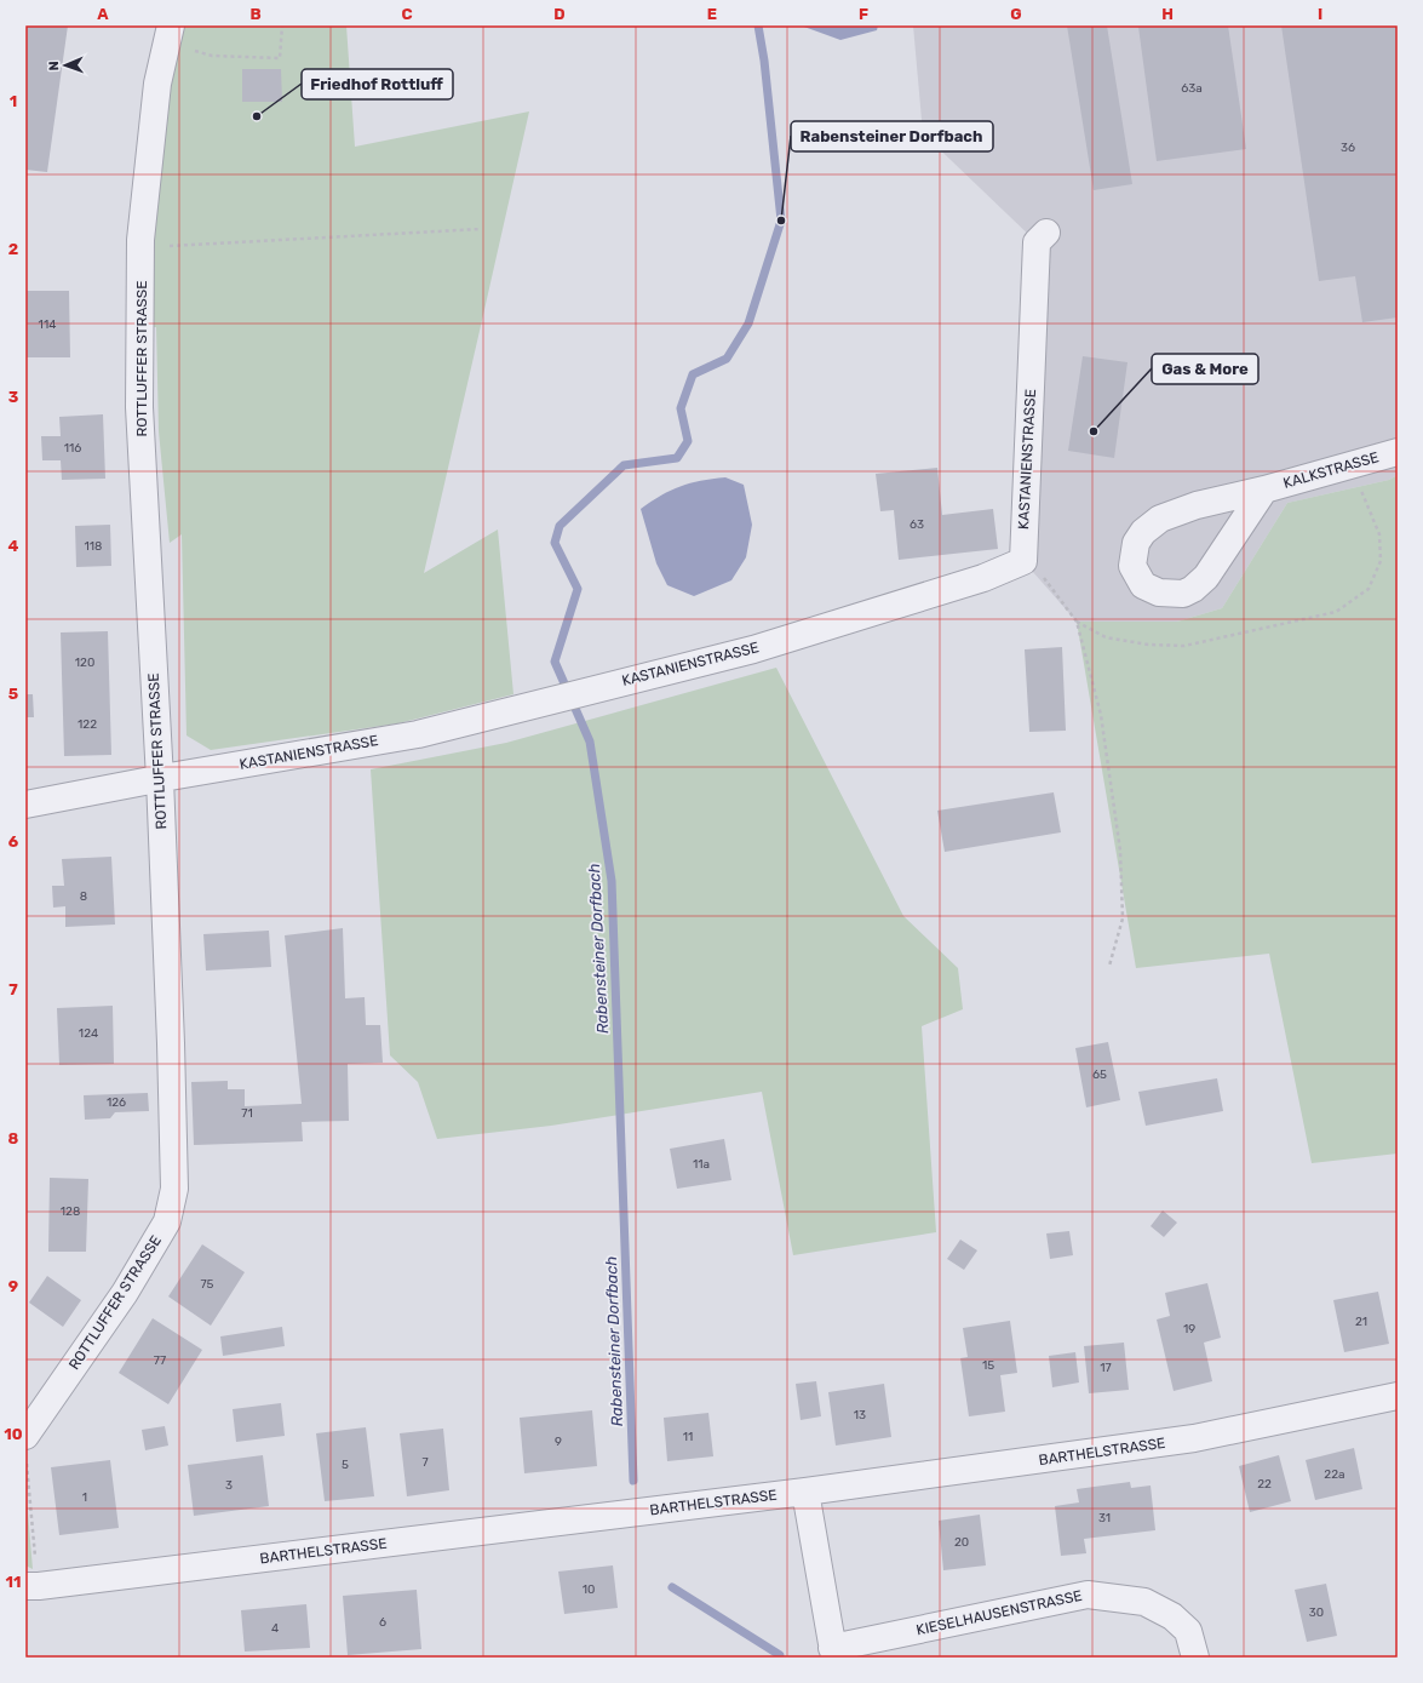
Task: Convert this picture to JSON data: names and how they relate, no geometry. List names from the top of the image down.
{
  "streets": {
    "street": [
      "ROTTLUFFER STRASSE",
      "KASTANIENSTRASSE",
      "KALKSTRASSE",
      "BARTHELSTRASSE",
      "KIESELHAUSENSTRASSE"
    ]
  },
  "crossings": [
    ["ROTTLUFFER STRASSE", "KASTANIENSTRASSE"],
    ["BARTHELSTRASSE", "KIESELHAUSENSTRASSE"]
  ],
  "water": ["Rabensteiner Dorfbach"],
  "places": ["Friedhof Rottluff", "Rabensteiner Dorfbach", "Gas & More"],
  "house_numbers": [
    "63a",
    "36",
    "114",
    "116",
    "63",
    "118",
    "120",
    "122",
    "8",
    "124",
    "65",
    "126",
    "71",
    "11a",
    "128",
    "75",
    "21",
    "19",
    "77",
    "15",
    "17",
    "13",
    "11",
    "9",
    "7",
    "5",
    "22a",
    "22",
    "3",
    "1",
    "31",
    "20",
    "10",
    "30",
    "6",
    "4"
  ],
  "north": "left",
  "grid": {
    "columns": [
      "A",
      "B",
      "C",
      "D",
      "E",
      "F",
      "G",
      "H",
      "I"
    ],
    "rows": [
      "1",
      "2",
      "3",
      "4",
      "5",
      "6",
      "7",
      "8",
      "9",
      "10",
      "11"
    ]
  }
}
